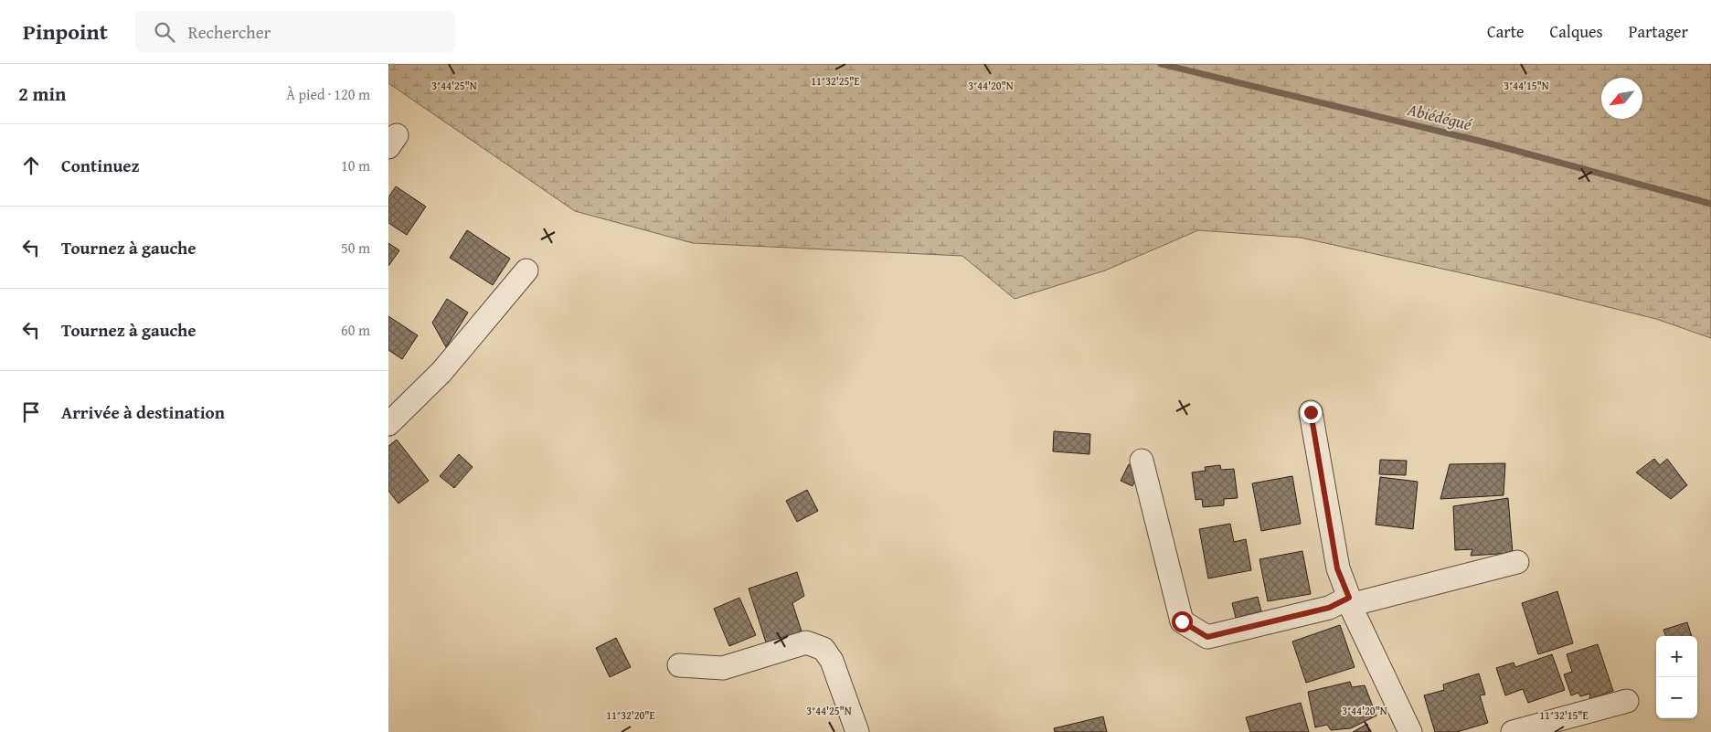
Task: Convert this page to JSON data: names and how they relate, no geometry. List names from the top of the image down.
{
  "water": ["Abiédégué"],
  "north": "bottom left",
  "page": {
    "header": "Pinpoint",
    "search": "Rechercher",
    "nav": ["Carte", "Calques", "Partager"],
    "heading": ["2 min", "À pied · 120 m"],
    "list": [
      ["Continuez", "10 m"],
      ["Tournez à gauche", "50 m"],
      ["Tournez à gauche", "60 m"],
      "Arrivée à destination"
    ],
    "map_buttons": ["+", "−"]
  },
  "coordinates": [
    "11°32'25\"E",
    "3°44'25\"N",
    "3°44'20\"N",
    "3°44'15\"N",
    "11°32'20\"E",
    "11°32'15\"E"
  ]
}
